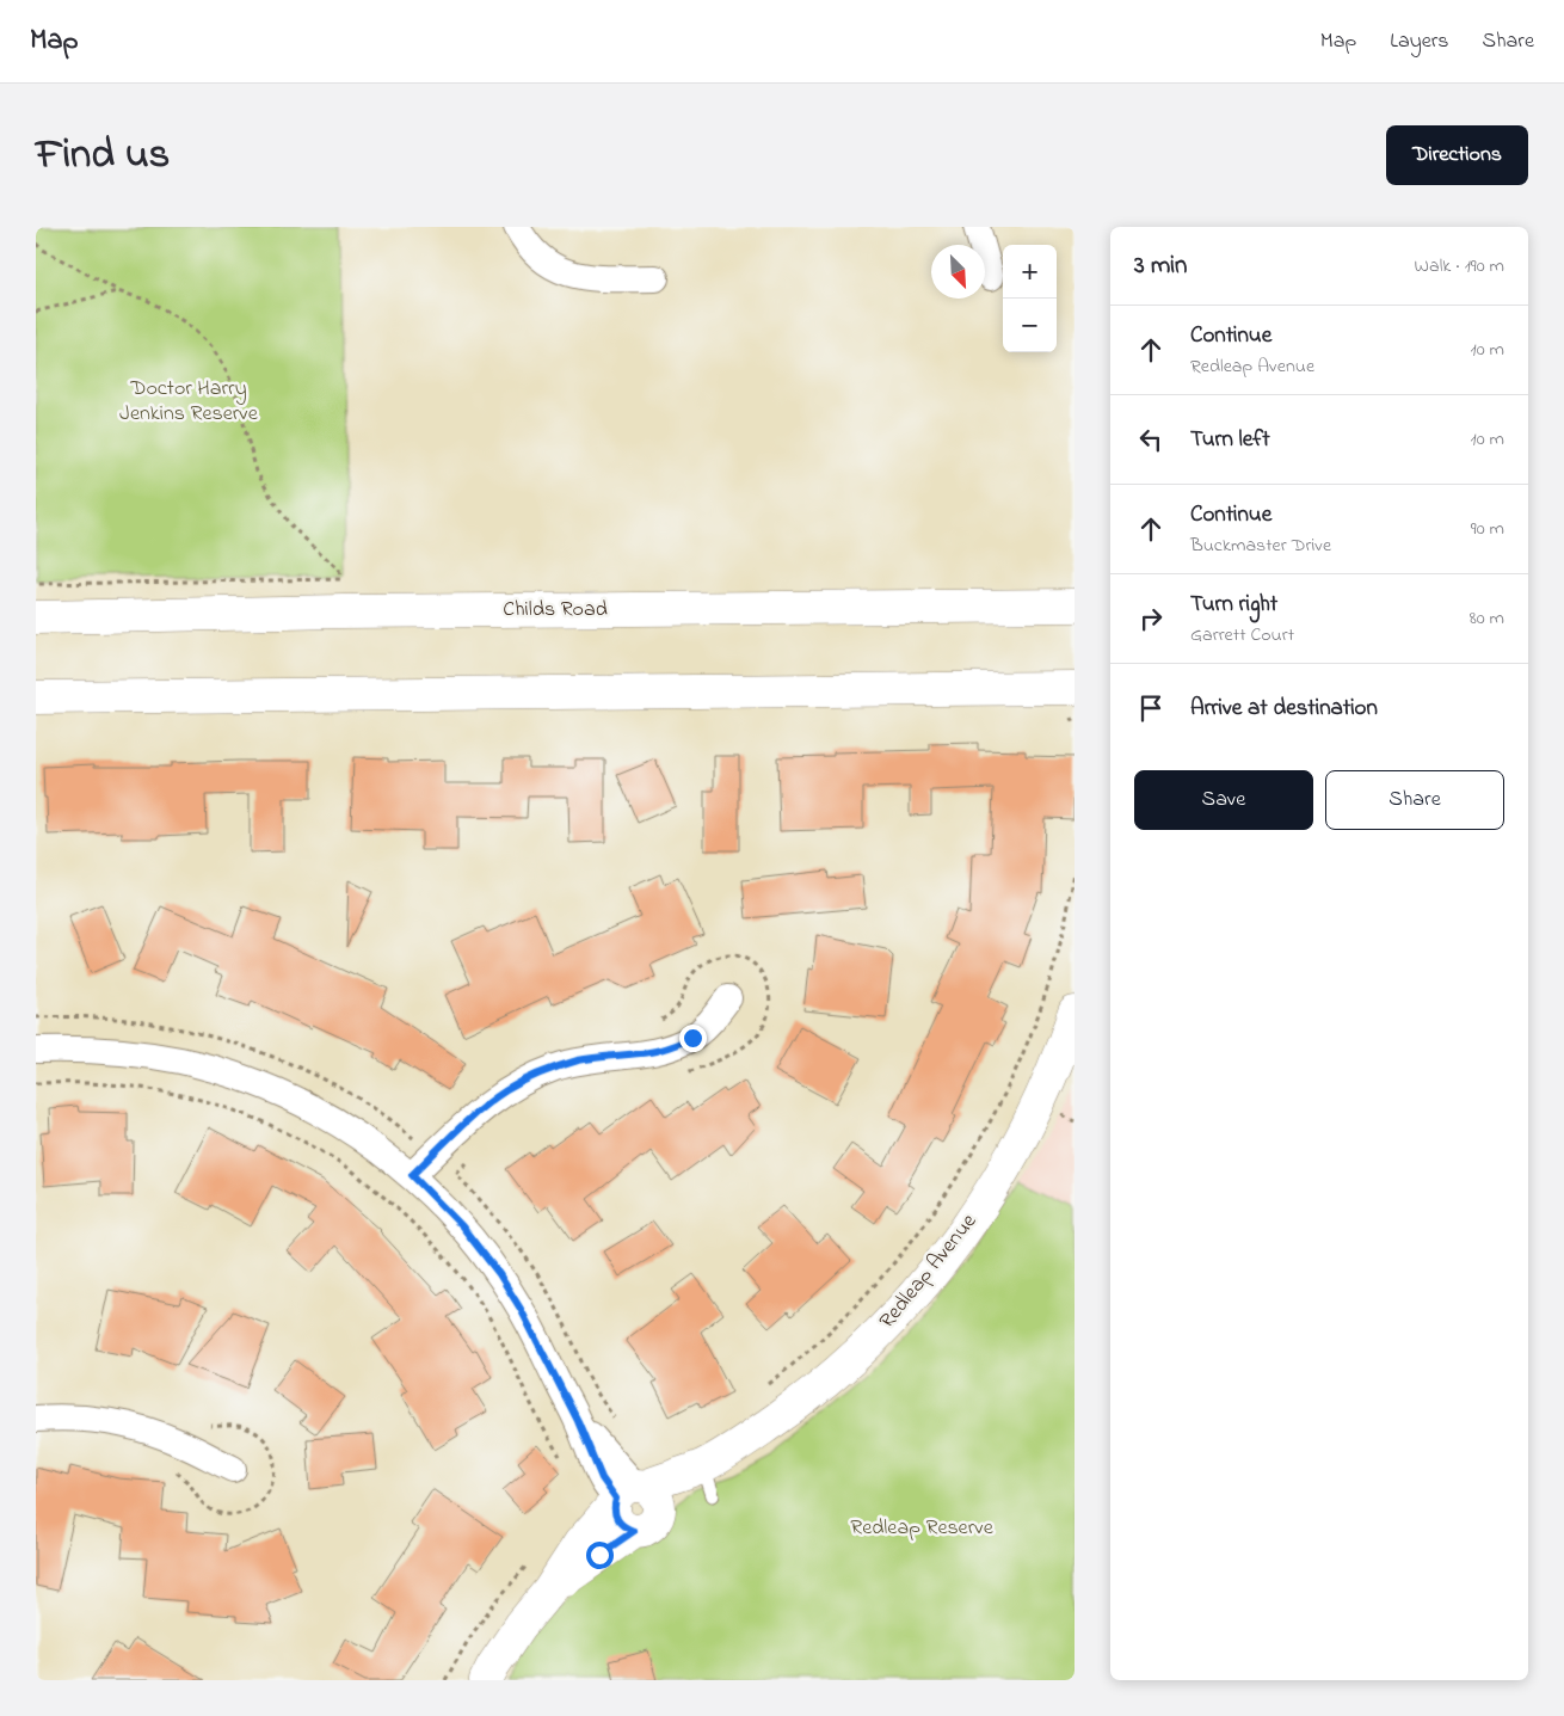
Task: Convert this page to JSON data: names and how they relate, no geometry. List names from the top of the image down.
{
  "streets": {
    "main road": ["Childs Road", "Redleap Avenue"]
  },
  "parks": ["Doctor Harry Jenkins Reserve", "Redleap Reserve"],
  "north": "bottom right",
  "page": {
    "header": "Map",
    "nav": ["Map", "Layers", "Share"],
    "title": "Find us",
    "buttons": [
      "Directions",
      ["Save", "Share"]
    ],
    "heading": ["3 min", "Walk · 190 m"],
    "map_buttons": ["+", "−"],
    "list": [
      ["Continue", "Redleap Avenue", "10 m"],
      ["Turn left", "10 m"],
      ["Continue", "Buckmaster Drive", "90 m"],
      ["Turn right", "Garrett Court", "80 m"],
      "Arrive at destination"
    ]
  }
}
